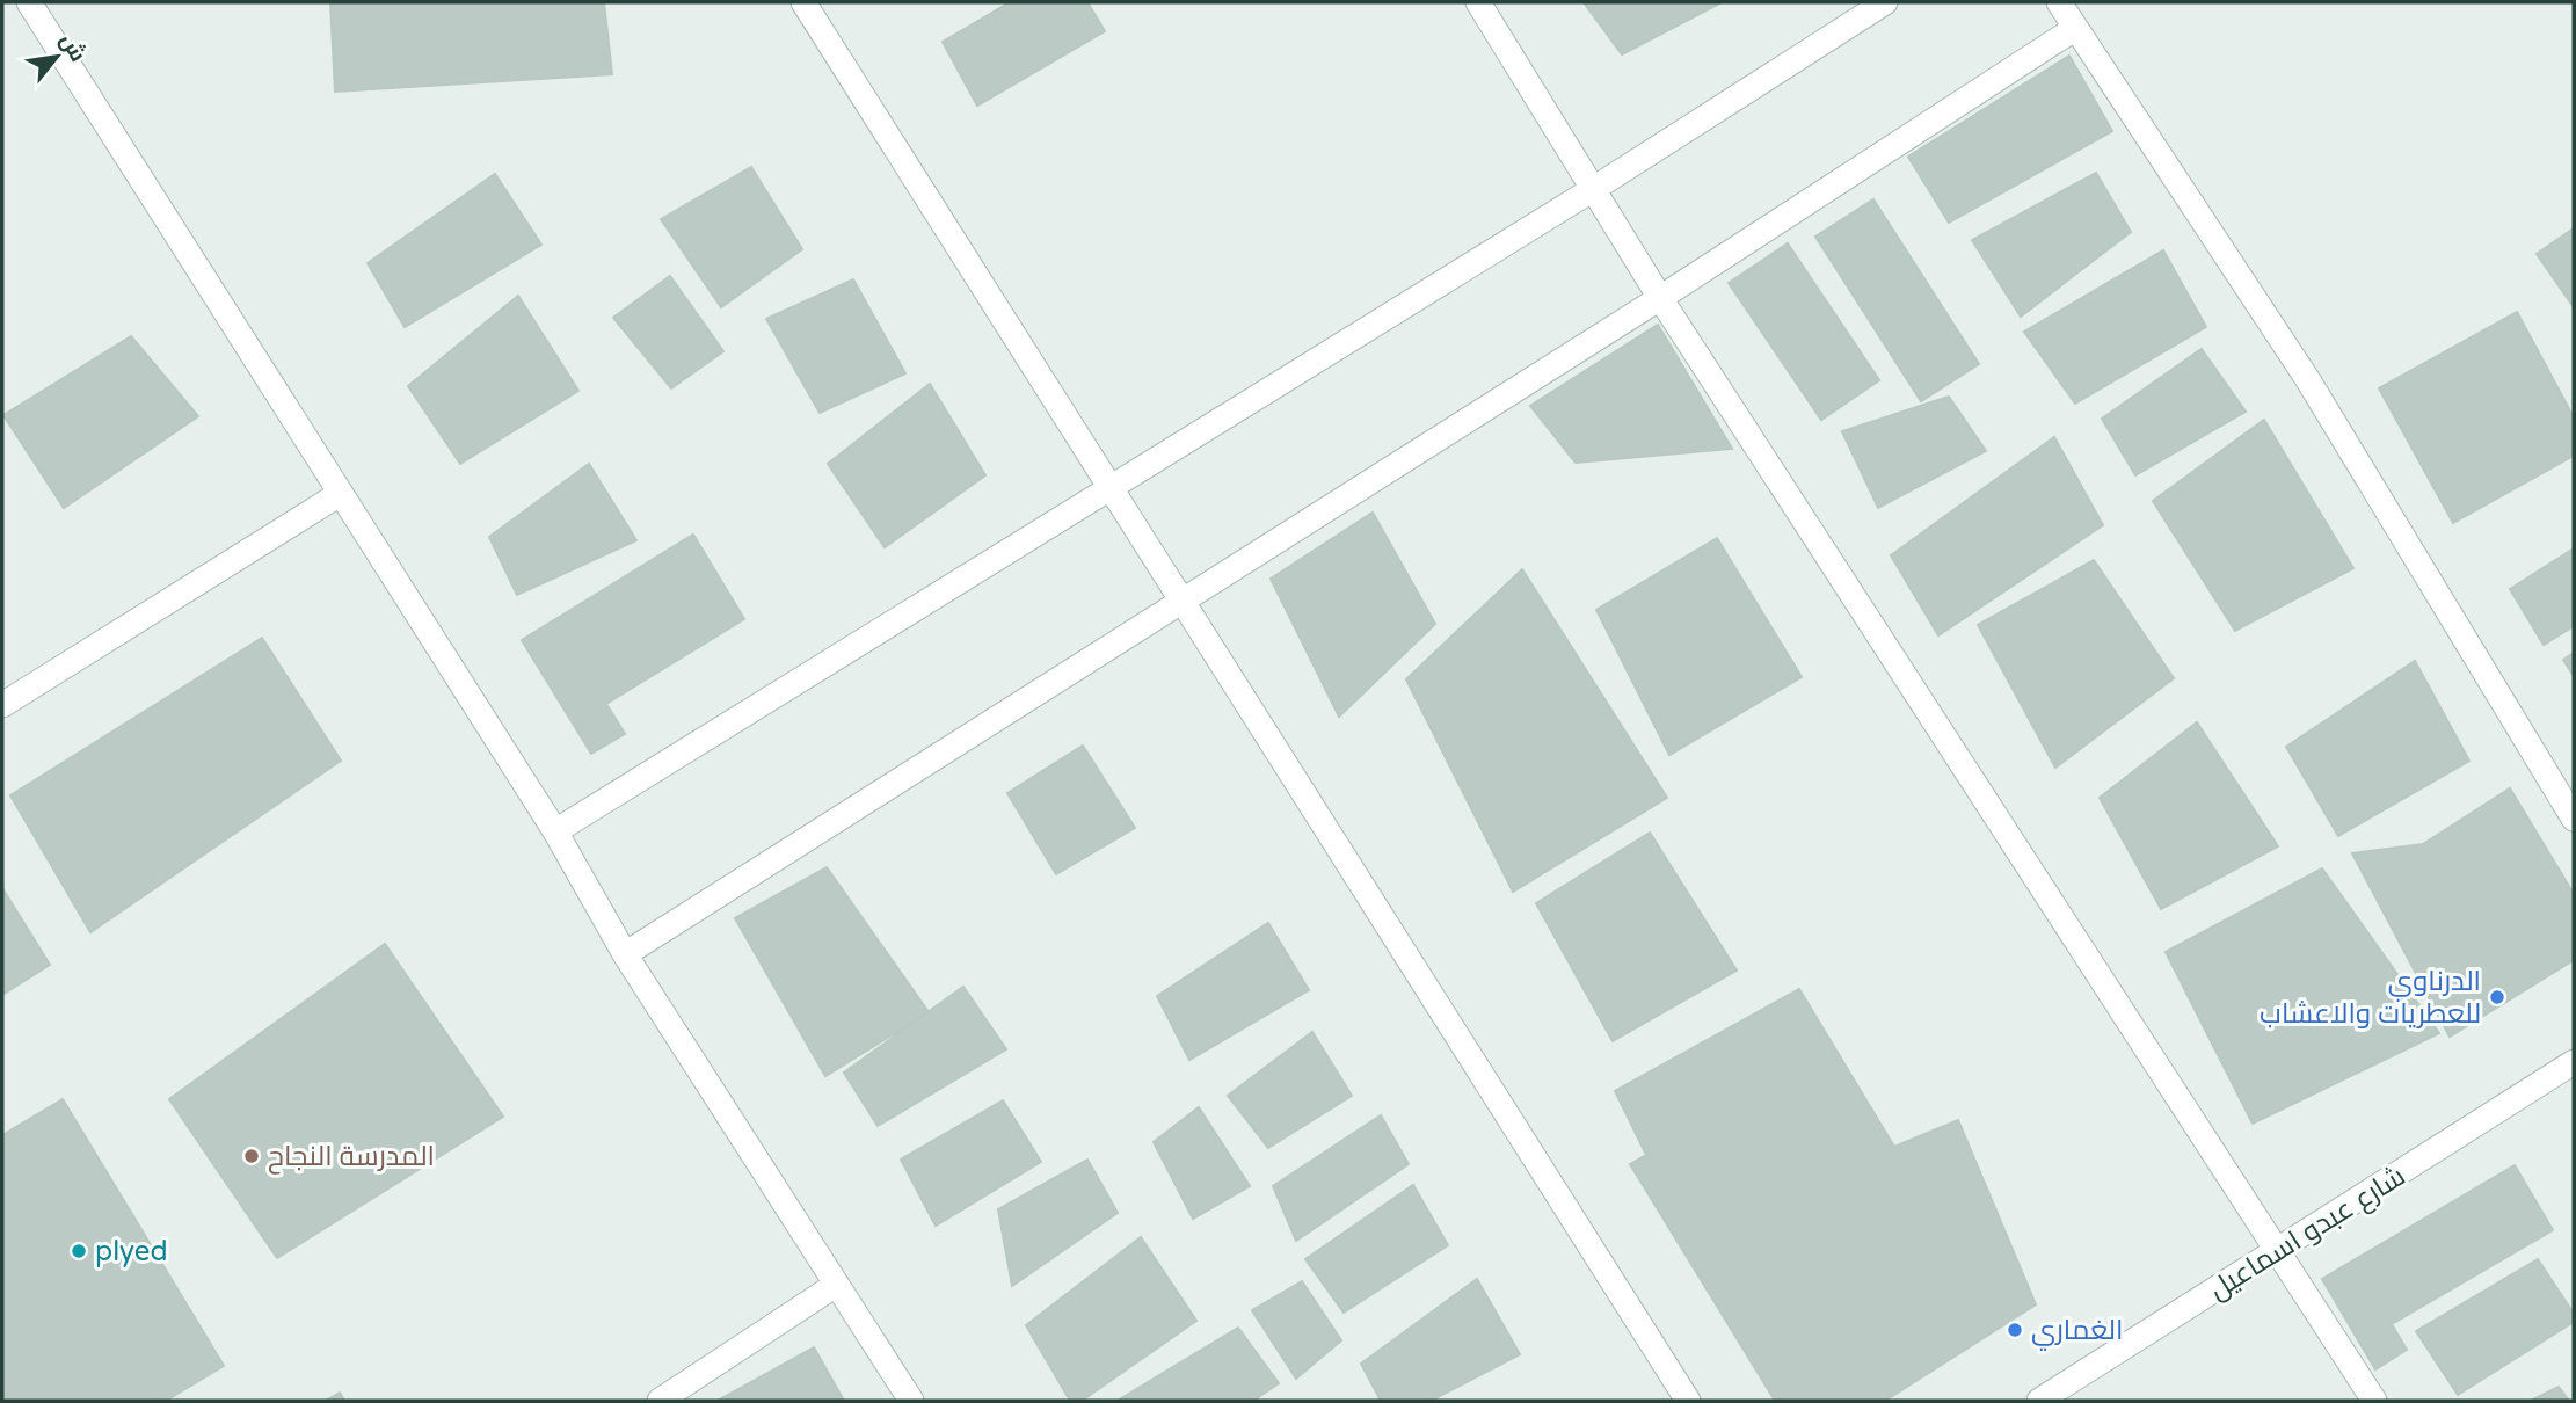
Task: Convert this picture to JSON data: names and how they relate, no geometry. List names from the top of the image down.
{
  "streets": {
    "street": ["شارع عبدو اسماعيل"]
  },
  "places": [
    "الدرناوي للعطريات والاعشاب",
    "المدرسة النجاح",
    "plyed",
    "الغماري"
  ],
  "north": "top right"
}
